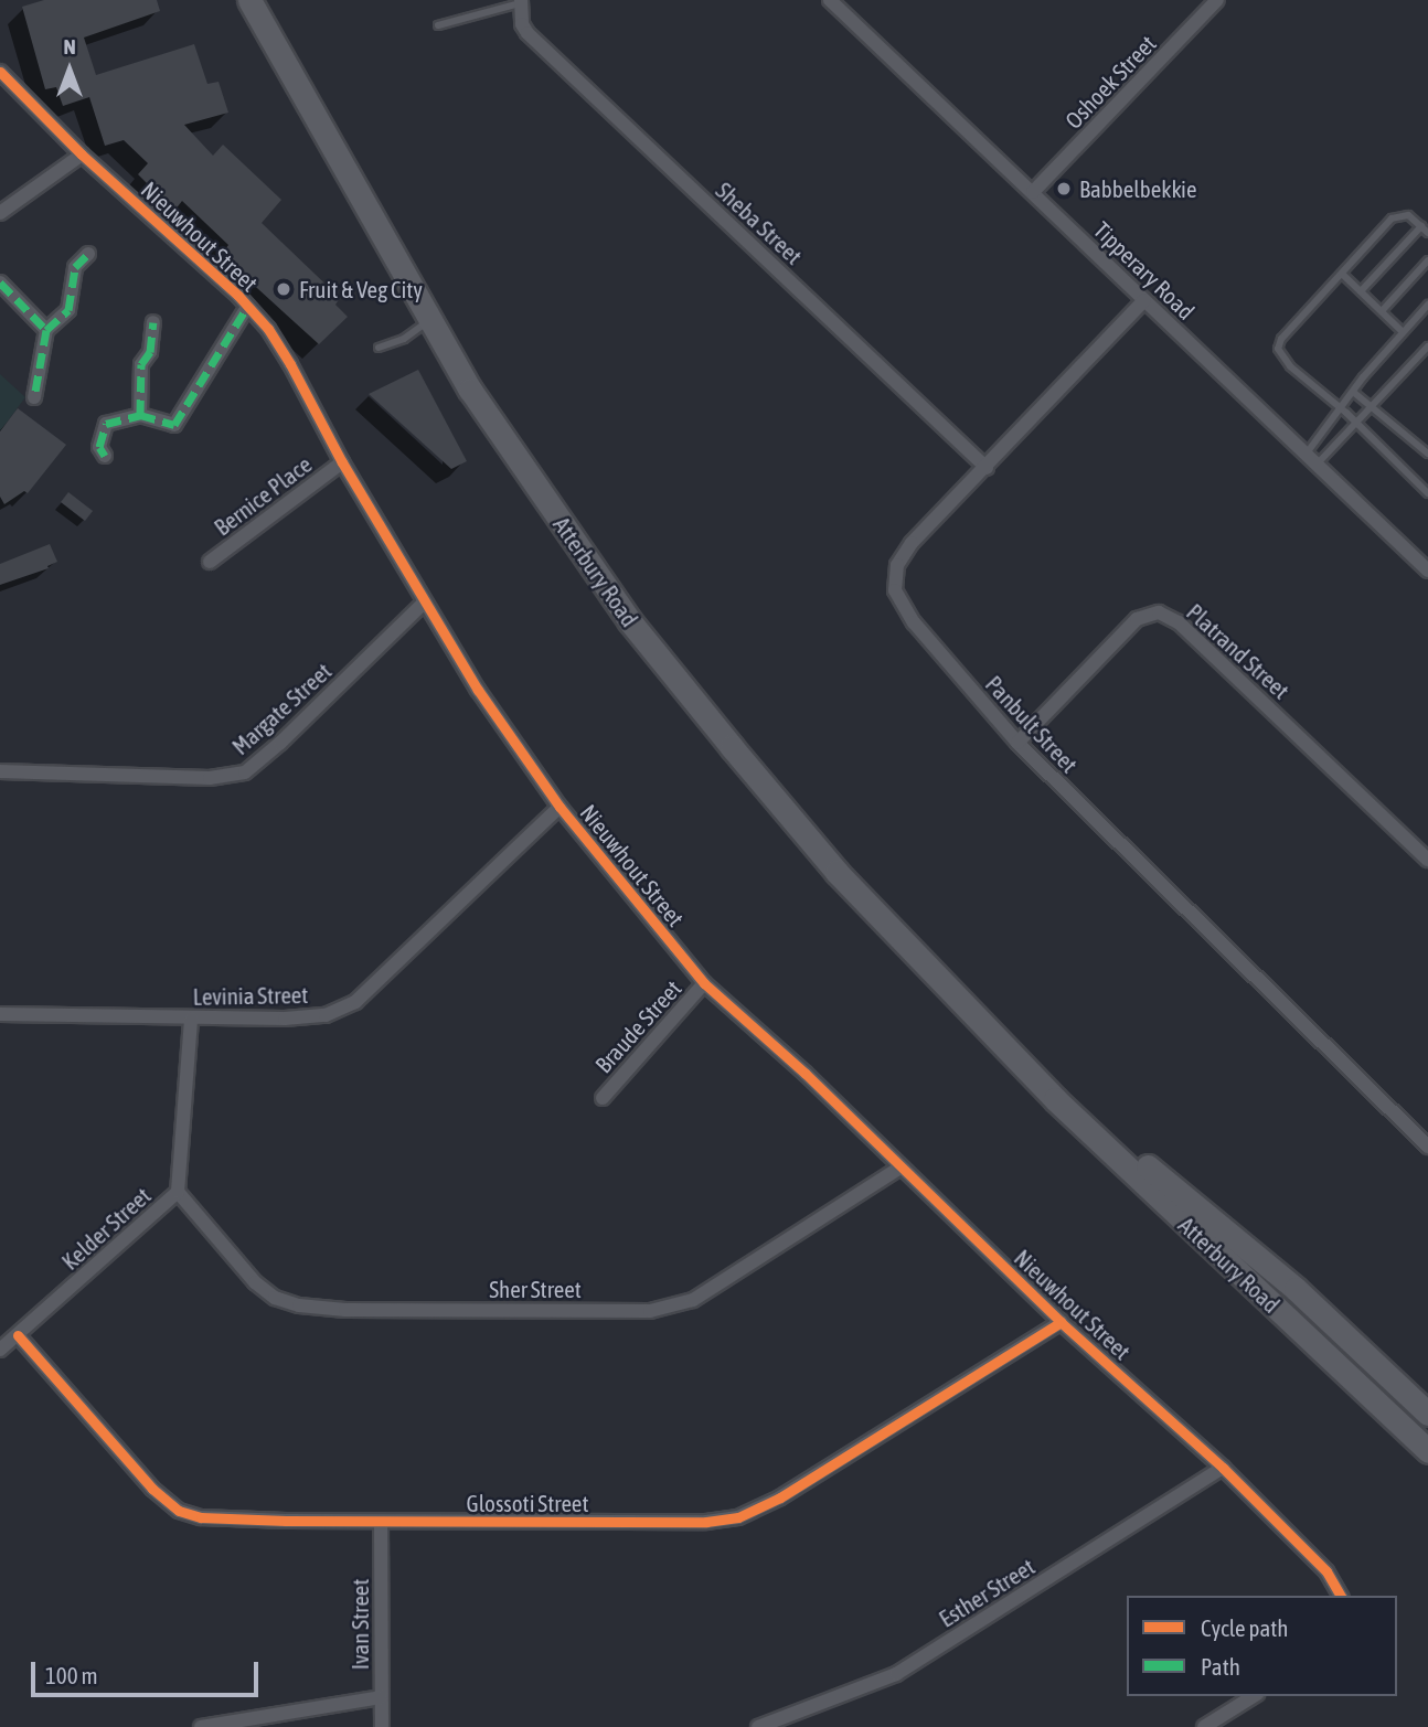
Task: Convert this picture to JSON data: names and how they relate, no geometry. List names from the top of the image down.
{
  "streets": {
    "main road": ["Atterbury Road"],
    "street": [
      "Oshoek Street",
      "Sheba Street",
      "Nieuwhout Street",
      "Tipperary Road",
      "Bernice Place",
      "Platrand Street",
      "Margate Street",
      "Panbult Street",
      "Levinia Street",
      "Braude Street",
      "Kelder Street",
      "Sher Street",
      "Glossoti Street",
      "Esther Street",
      "Ivan Street"
    ]
  },
  "crossings": [
    ["Oshoek Street", "Tipperary Road"],
    ["Sheba Street", "Panbult Street"],
    ["Nieuwhout Street", "Bernice Place"],
    ["Nieuwhout Street", "Margate Street"],
    ["Nieuwhout Street", "Levinia Street"],
    ["Nieuwhout Street", "Braude Street"],
    ["Nieuwhout Street", "Sher Street"],
    ["Nieuwhout Street", "Glossoti Street"],
    ["Nieuwhout Street", "Esther Street"],
    ["Tipperary Road", "Panbult Street"],
    ["Platrand Street", "Panbult Street"],
    ["Levinia Street", "Kelder Street"],
    ["Kelder Street", "Sher Street"],
    ["Kelder Street", "Glossoti Street"],
    ["Glossoti Street", "Ivan Street"]
  ],
  "places": ["Babbelbekkie", "Fruit & Veg City"],
  "legend": ["Cycle path", "Path"],
  "scale_bar": "100 m",
  "north": "top"
}
